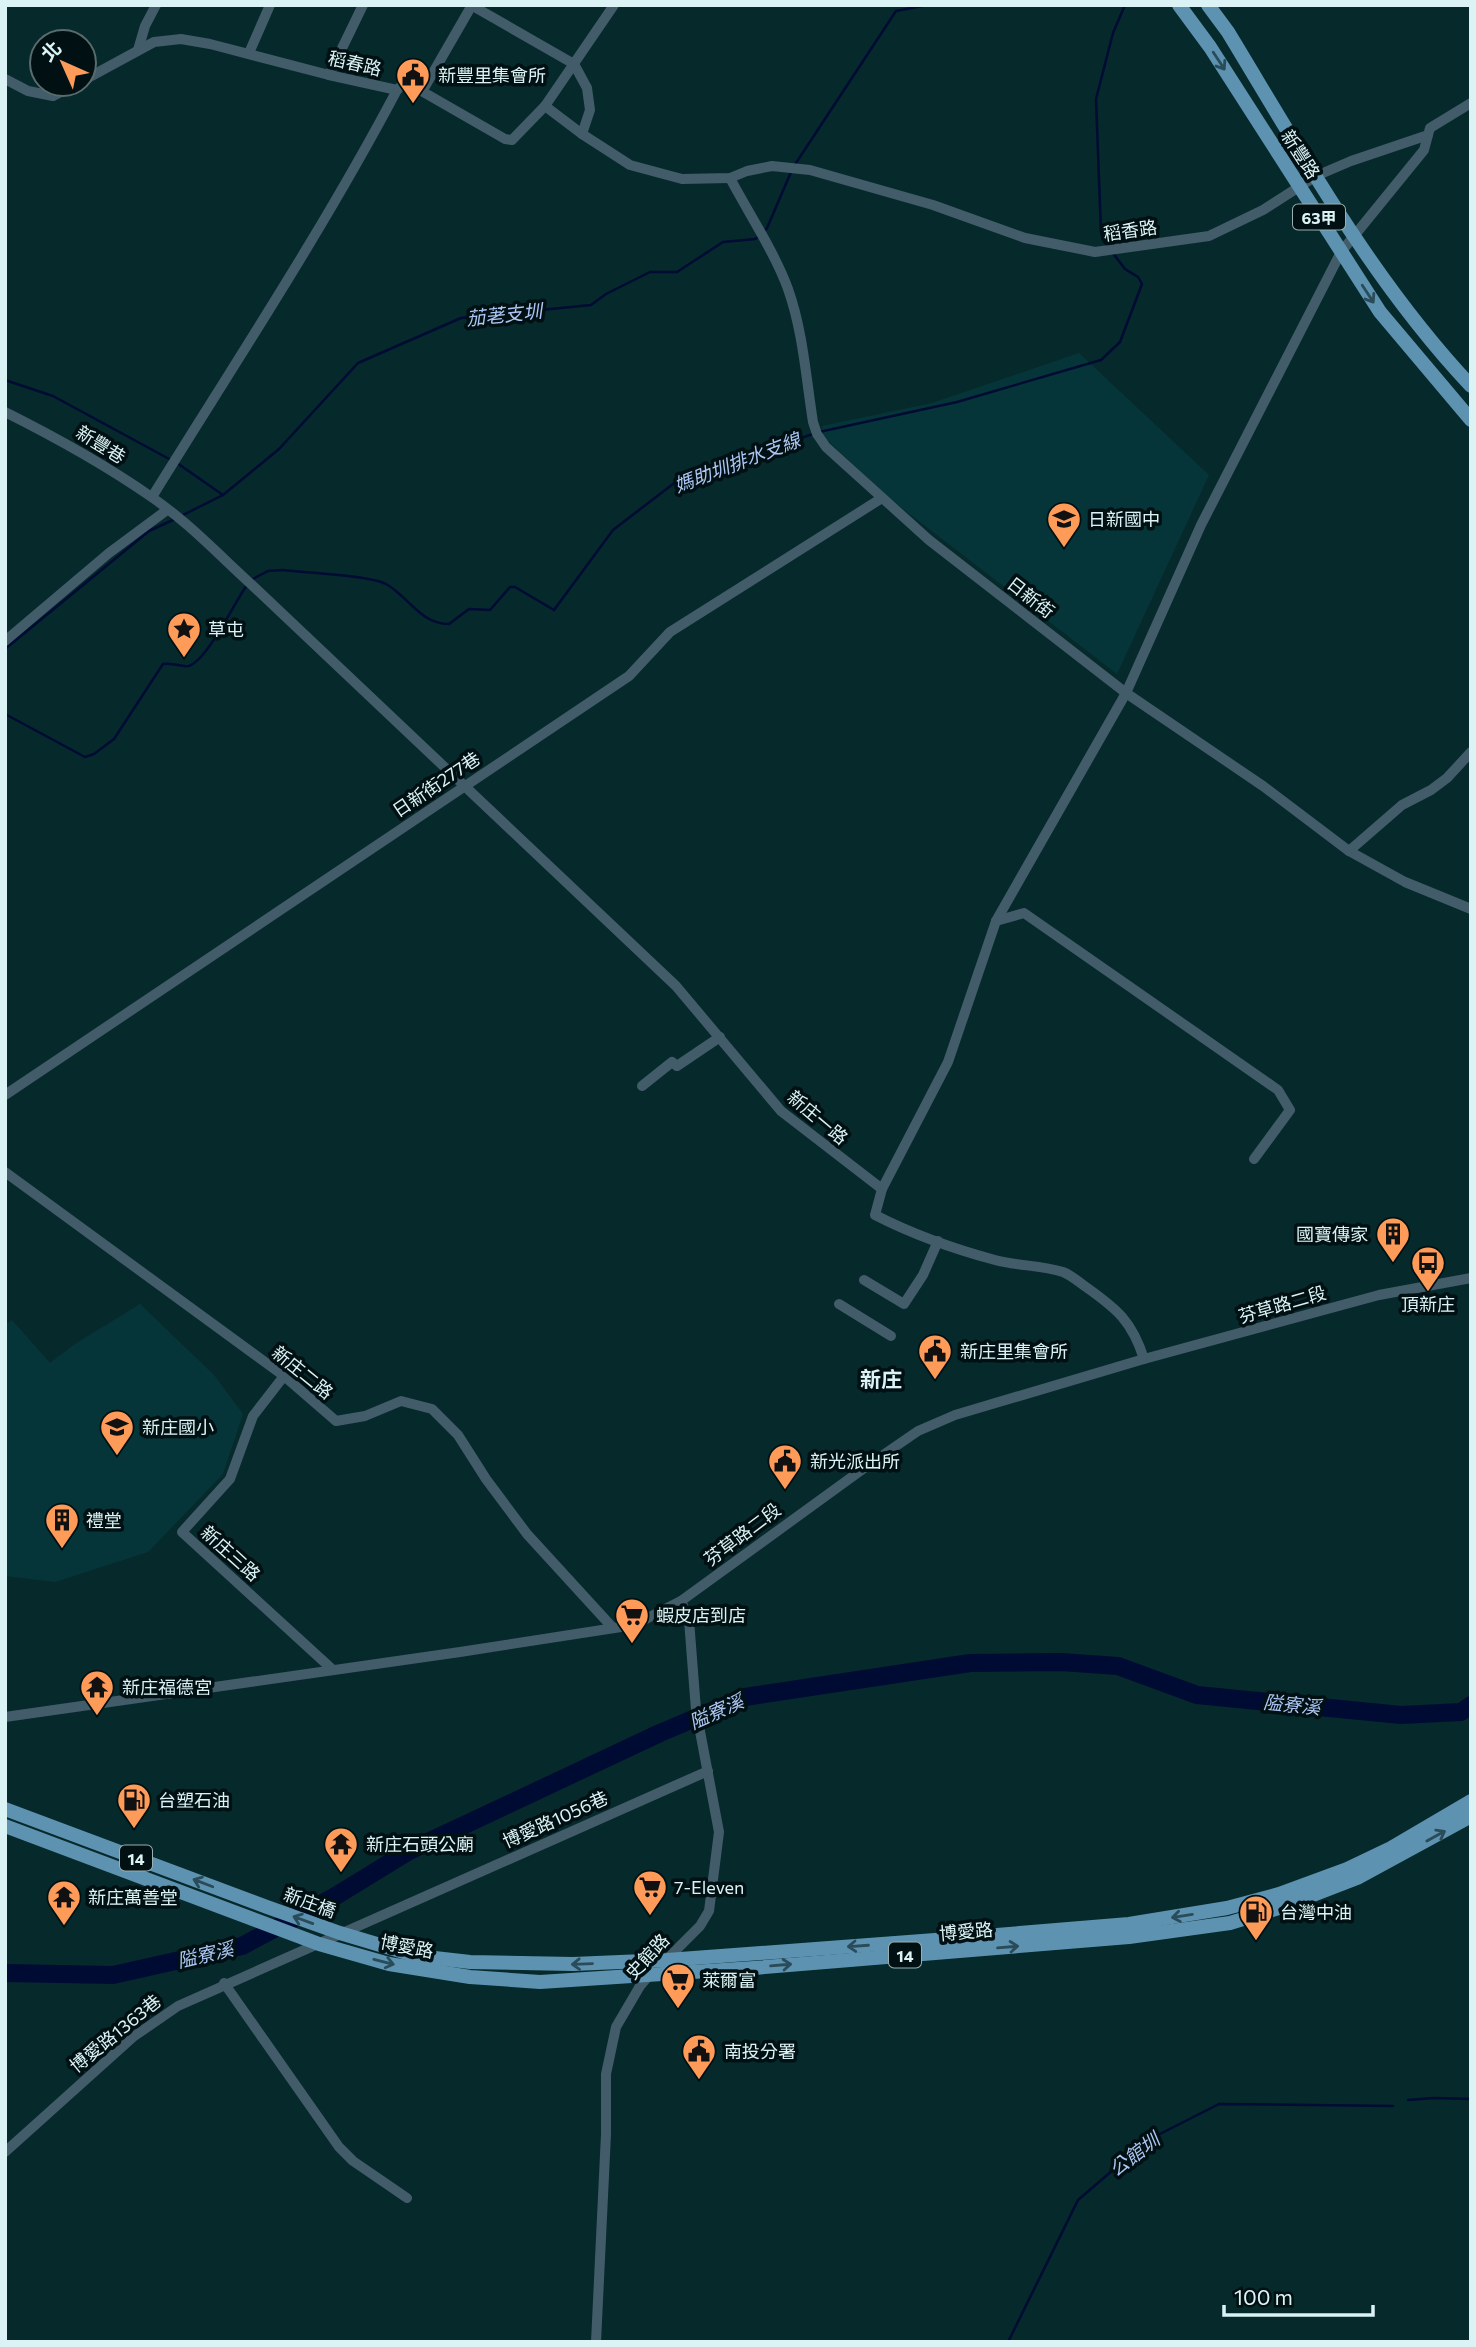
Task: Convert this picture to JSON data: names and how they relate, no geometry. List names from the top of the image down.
{
  "streets": {
    "main road": [
      "新豐路",
      "63甲",
      "14",
      "新庄橋",
      "博愛路"
    ],
    "street": [
      "稻春路",
      "稻香路",
      "新豐巷",
      "日新街",
      "日新街277巷",
      "新庄一路",
      "芬草路二段",
      "新庄二路",
      "新庄三路",
      "博愛路1056巷",
      "史館路",
      "博愛路1363巷"
    ]
  },
  "crossings": [
    ["新豐路", "稻香路"],
    ["稻香路", "日新街"],
    ["新豐巷", "日新街277巷"],
    ["新豐巷", "新庄一路"],
    ["日新街", "日新街277巷"],
    ["日新街277巷", "新庄一路"],
    ["芬草路二段", "新庄二路"],
    ["芬草路二段", "新庄三路"],
    ["芬草路二段", "史館路"],
    ["新庄二路", "新庄三路"],
    ["博愛路1056巷", "新庄橋"],
    ["博愛路1056巷", "博愛路"],
    ["博愛路1056巷", "史館路"],
    ["博愛路1056巷", "博愛路1363巷"],
    ["14", "新庄橋"],
    ["新庄橋", "博愛路"],
    ["新庄橋", "博愛路1363巷"],
    ["博愛路", "史館路"],
    ["博愛路", "博愛路1363巷"]
  ],
  "districts": ["新庄"],
  "water": [
    "茄荖支圳",
    "媽助圳排水支線",
    "隘寮溪",
    "公館圳"
  ],
  "places": {
    "public building": [
      "新豐里集會所",
      "新庄里集會所",
      "新光派出所",
      "南投分署"
    ],
    "school or university": ["日新國中", "新庄國小"],
    "place": ["草屯"],
    "building": ["國寶傳家", "禮堂"],
    "bus stop": ["頂新庄"],
    "supermarket": ["蝦皮店到店", "7-Eleven", "萊爾富"],
    "temple": ["新庄福德宮", "新庄石頭公廟", "新庄萬善堂"],
    "fuel station": ["台塑石油", "台灣中油"]
  },
  "scale_bar": "100 m",
  "north": "top left"
}
